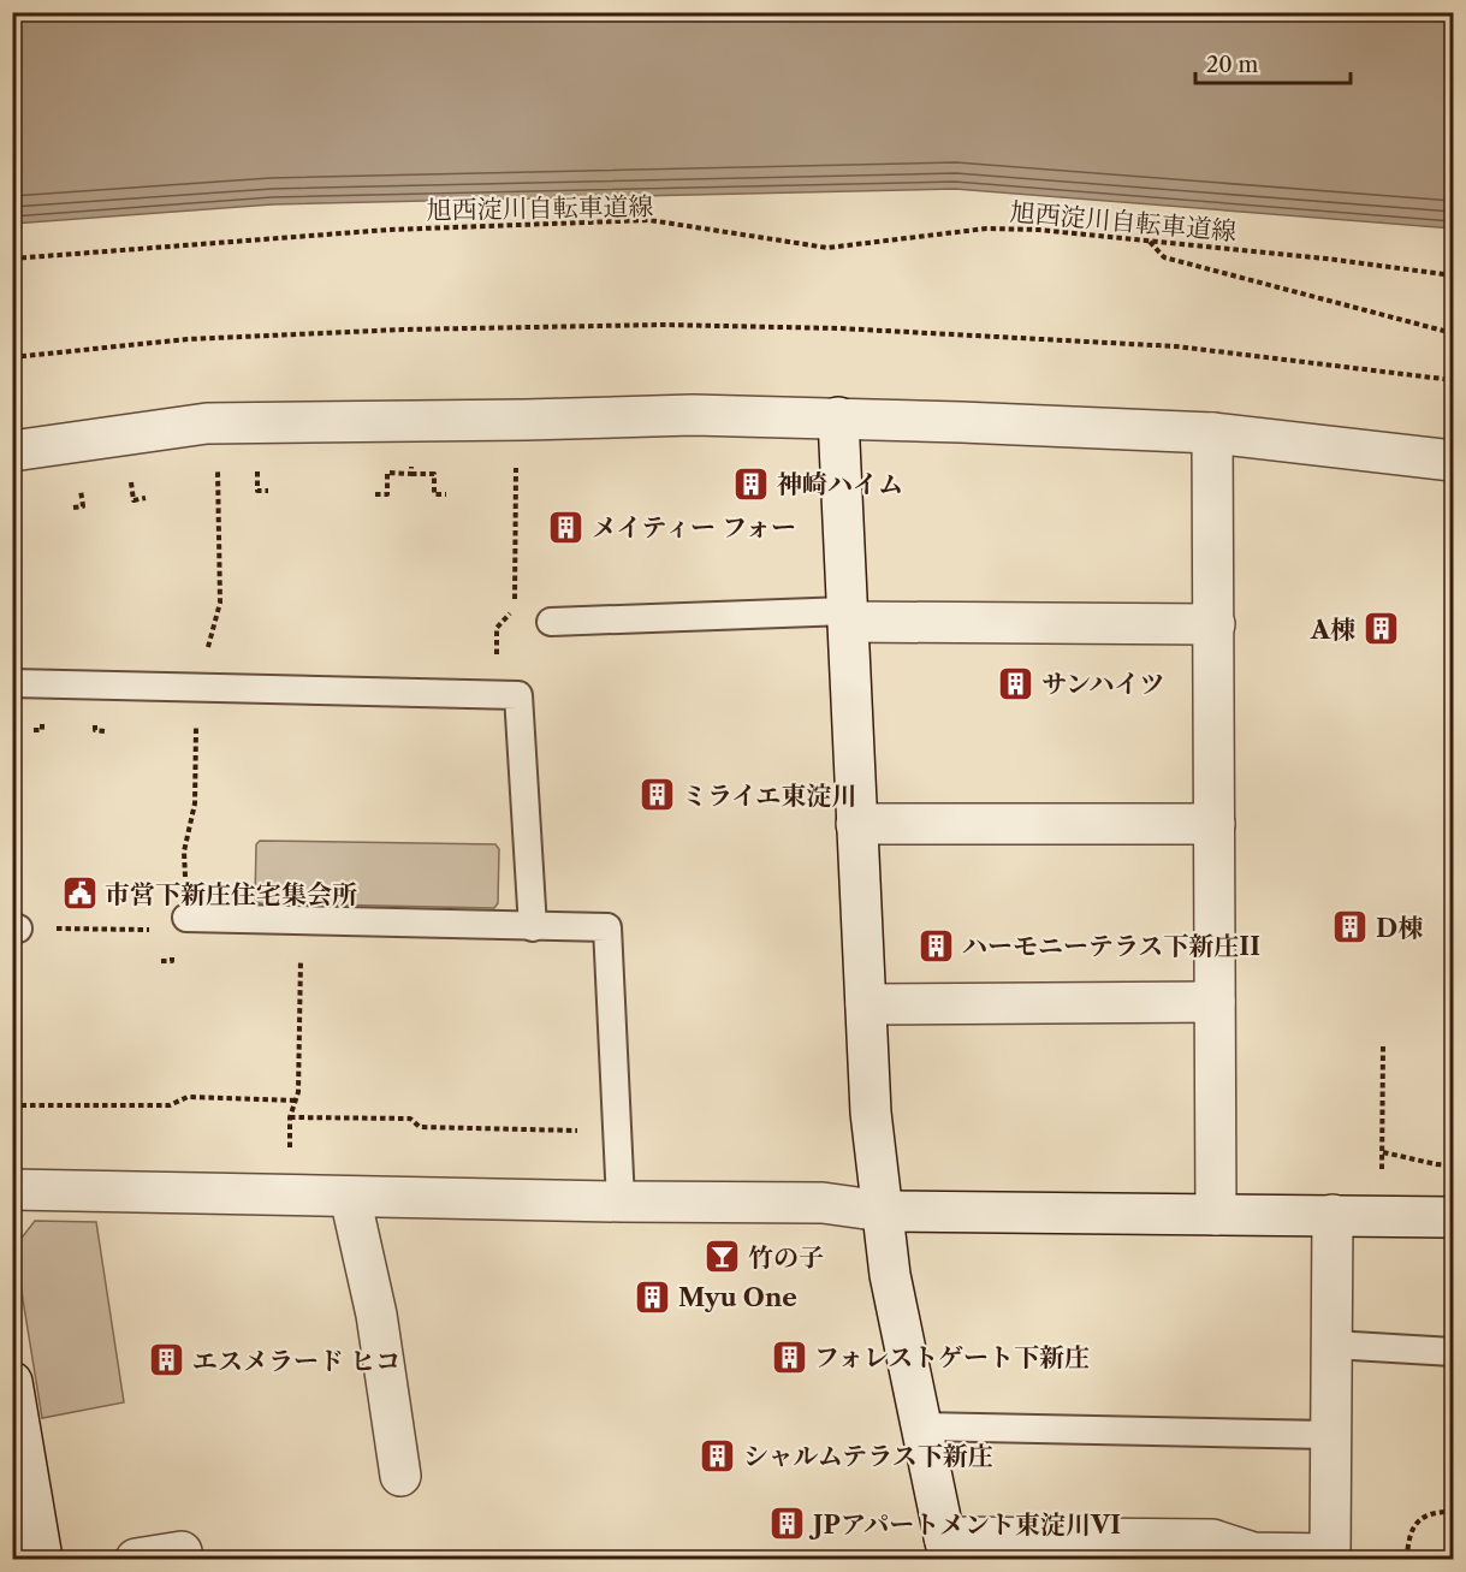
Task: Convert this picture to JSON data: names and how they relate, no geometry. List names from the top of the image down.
{
  "streets": {
    "path": ["旭西淀川自転車道線"]
  },
  "places": {
    "building": [
      "神崎ハイム",
      "メイティー フォー",
      "A棟",
      "サンハイツ",
      "ミライエ東淀川",
      "D棟",
      "ハーモニーテラス下新庄II",
      "Myu One",
      "フォレストゲート下新庄",
      "エスメラード ヒコ",
      "シャルムテラス下新庄",
      "JPアパートメント東淀川VI"
    ],
    "public building": ["市営下新庄住宅集会所"],
    "bar": ["竹の子"]
  },
  "scale_bar": "20 m"
}
